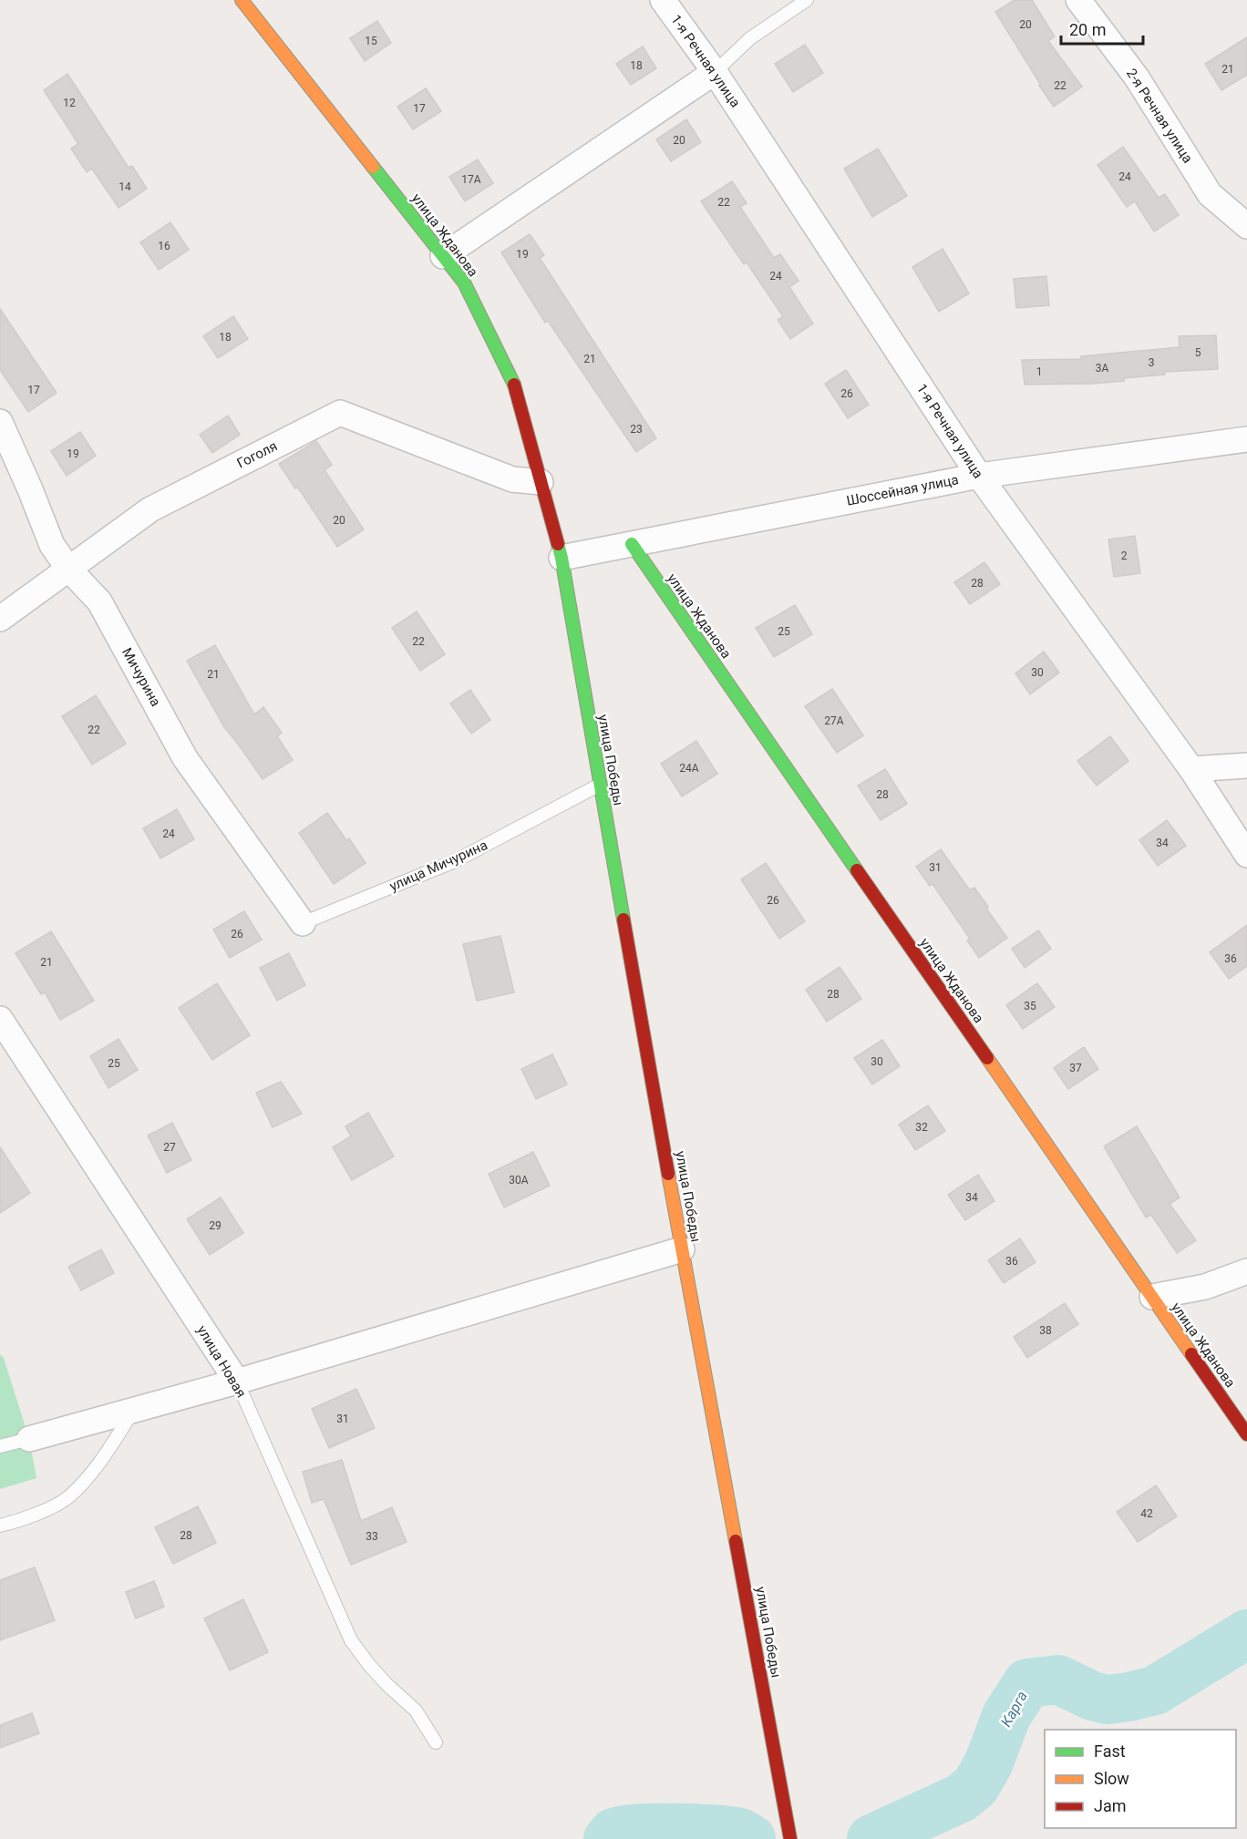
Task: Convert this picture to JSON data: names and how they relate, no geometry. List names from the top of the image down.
{
  "streets": {
    "street": [
      "1-я Речная улица",
      "2-я Речная улица",
      "улица Жданова",
      "Гоголя",
      "Шоссейная улица",
      "Мичурина",
      "улица Победы",
      "улица Новая"
    ],
    "lane": ["улица Мичурина"]
  },
  "crossings": [
    ["1-я Речная улица", "Шоссейная улица"],
    ["улица Жданова", "Гоголя"],
    ["улица Жданова", "Шоссейная улица"],
    ["улица Жданова", "улица Победы"],
    ["Гоголя", "Мичурина"],
    ["Шоссейная улица", "улица Победы"],
    ["Мичурина", "улица Мичурина"],
    ["улица Победы", "улица Мичурина"]
  ],
  "water": ["Карга"],
  "house_numbers": [
    "20",
    "15",
    "18",
    "21",
    "22",
    "12",
    "17",
    "20",
    "24",
    "17А",
    "14",
    "22",
    "16",
    "19",
    "24",
    "18",
    "5",
    "21",
    "3",
    "3А",
    "1",
    "17",
    "26",
    "23",
    "19",
    "20",
    "2",
    "28",
    "25",
    "22",
    "30",
    "21",
    "27А",
    "22",
    "24А",
    "28",
    "24",
    "34",
    "31",
    "26",
    "26",
    "36",
    "21",
    "28",
    "35",
    "30",
    "25",
    "37",
    "32",
    "27",
    "30А",
    "34",
    "29",
    "36",
    "38",
    "31",
    "42",
    "28",
    "33"
  ],
  "legend": ["Fast", "Slow", "Jam"],
  "scale_bar": "20 m"
}
